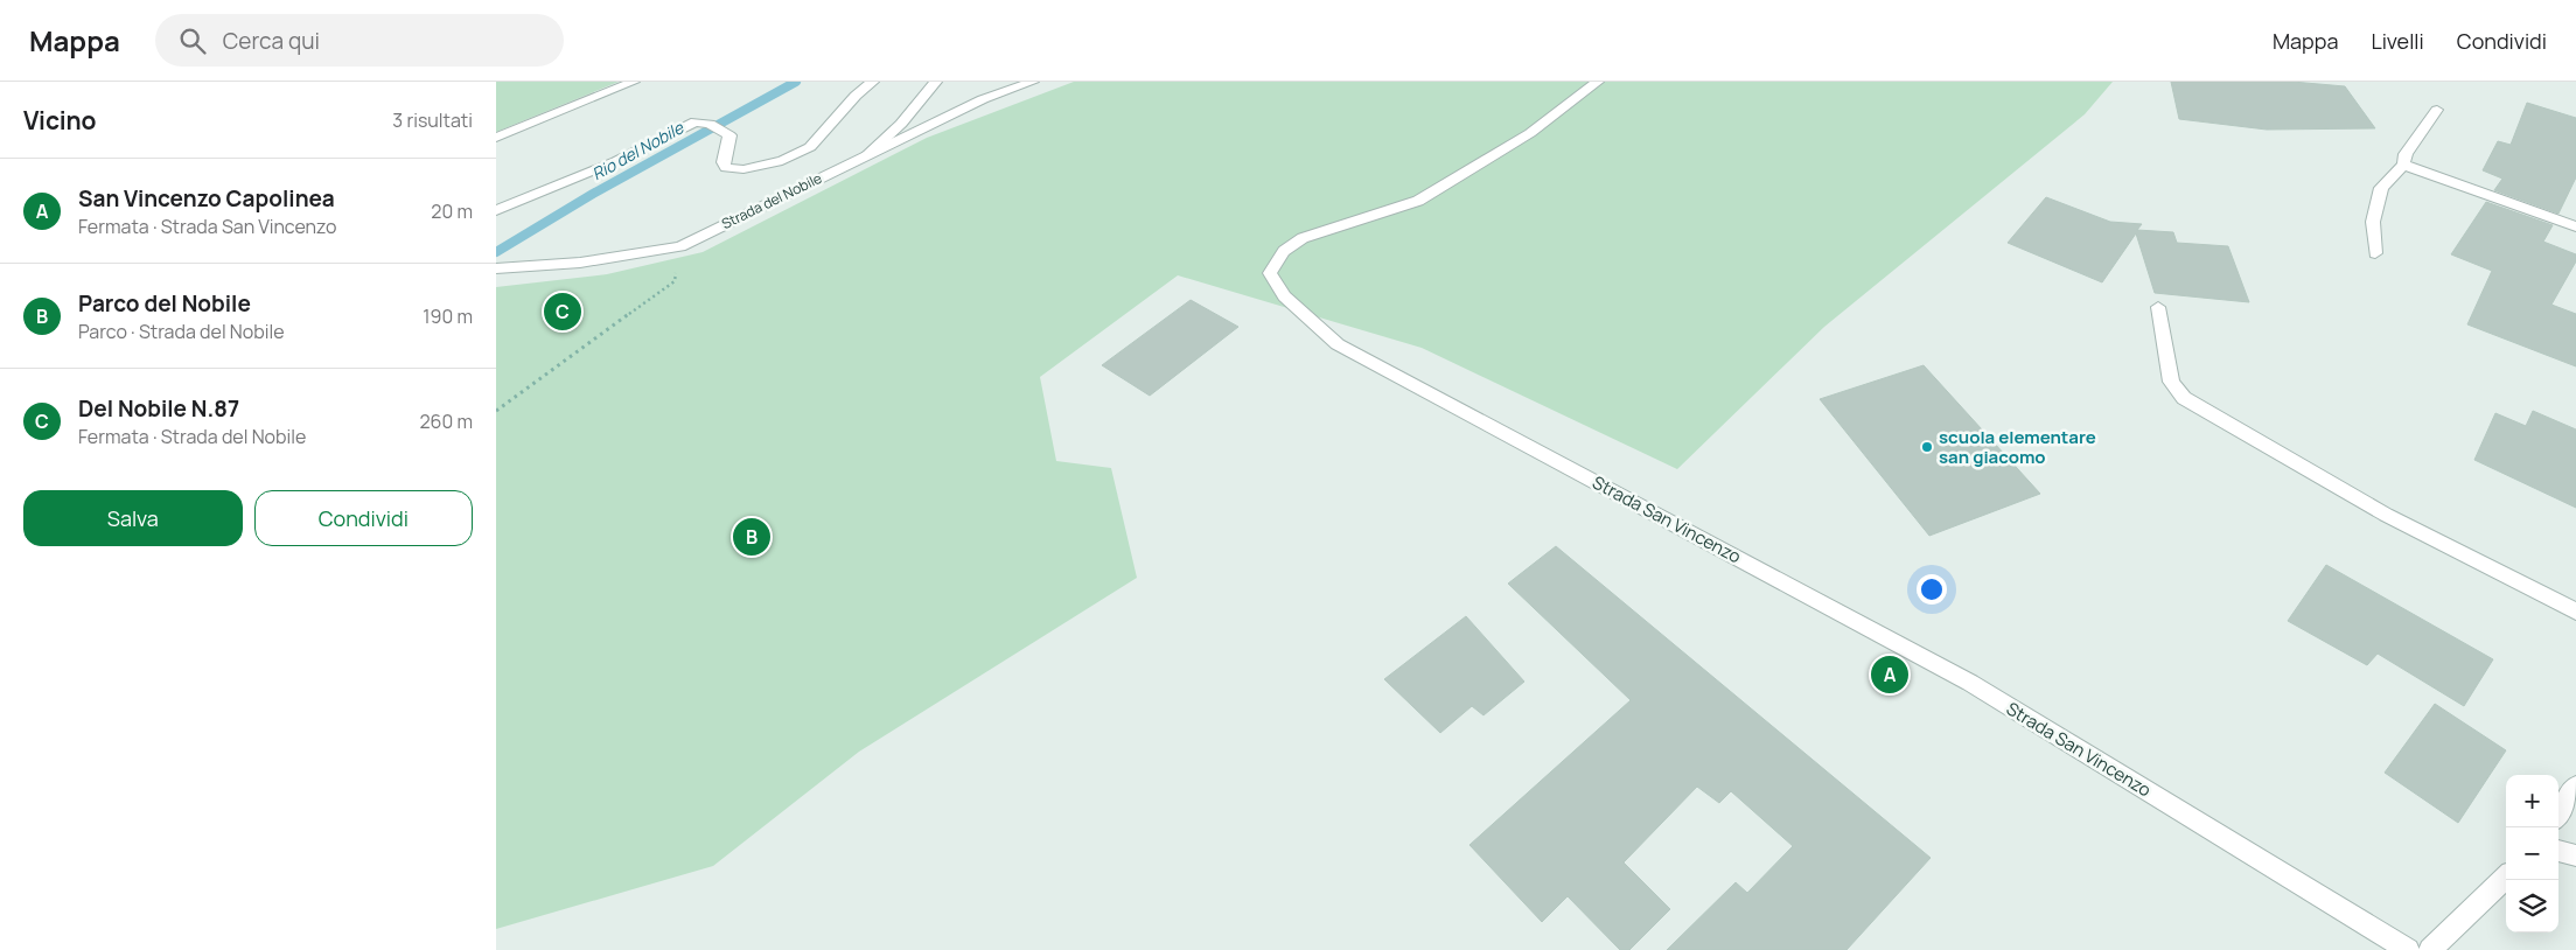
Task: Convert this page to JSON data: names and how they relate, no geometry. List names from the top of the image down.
{
  "streets": {
    "street": ["Strada del Nobile", "Strada San Vincenzo"]
  },
  "water": ["Rio del Nobile"],
  "places": ["scuola elementare san giacomo"],
  "page": {
    "header": "Mappa",
    "search": "Cerca qui",
    "nav": ["Mappa", "Livelli", "Condividi"],
    "heading": ["Vicino", "3 risultati"],
    "list": [
      {
        "mark": "A",
        "name": "San Vincenzo Capolinea",
        "note": "Fermata · Strada San Vincenzo",
        "value": "20 m"
      },
      {
        "mark": "B",
        "name": "Parco del Nobile",
        "note": "Parco · Strada del Nobile",
        "value": "190 m"
      },
      {
        "mark": "C",
        "name": "Del Nobile N.87",
        "note": "Fermata · Strada del Nobile",
        "value": "260 m"
      }
    ],
    "pins": ["C", "B", "A"],
    "buttons": ["Salva", "Condividi"],
    "map_buttons": ["+", "−"]
  }
}
